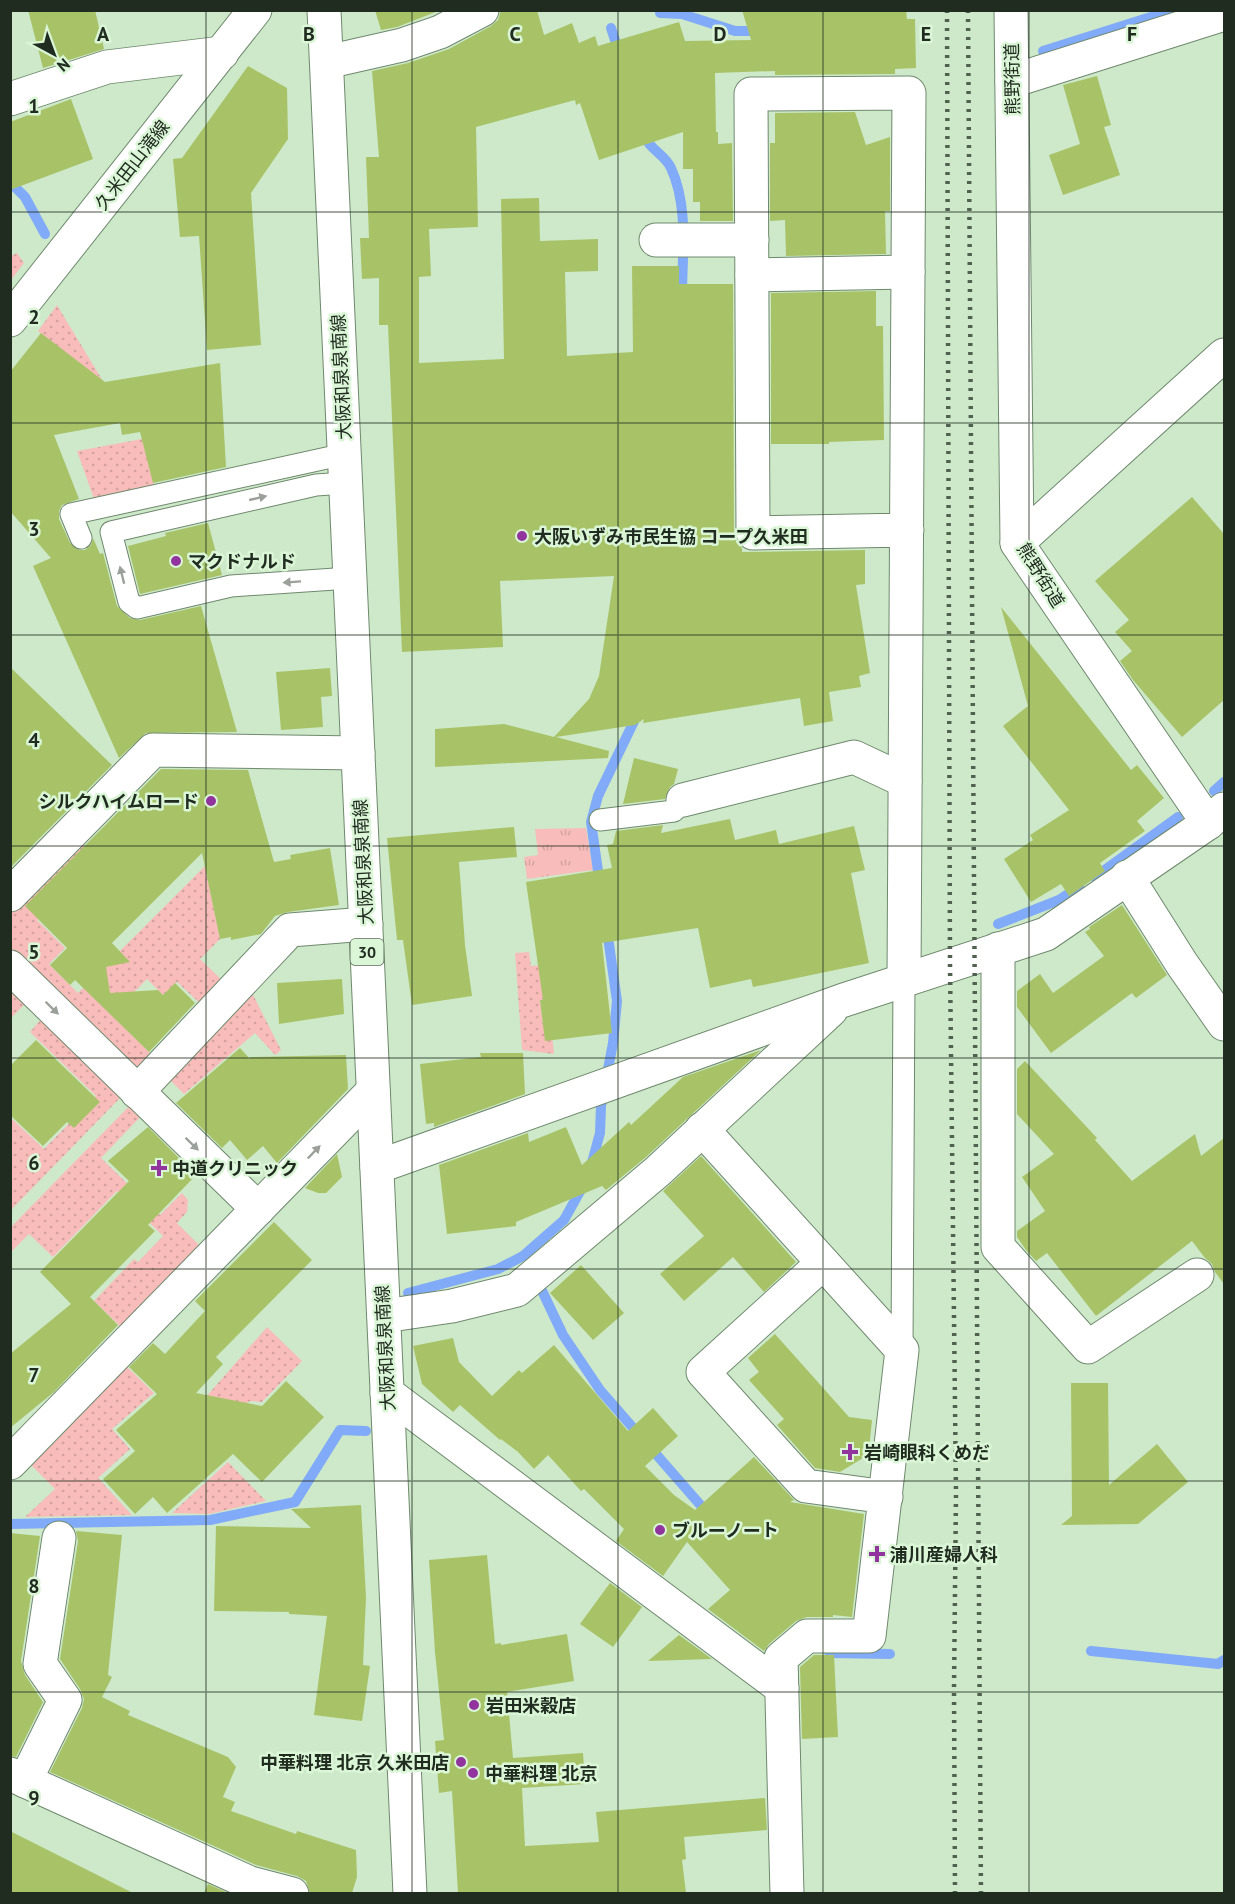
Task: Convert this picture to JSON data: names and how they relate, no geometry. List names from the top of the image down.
{
  "streets": {
    "street": [
      "熊野街道",
      "久米田山滝線",
      "大阪和泉泉南線",
      "30"
    ]
  },
  "crossings": [
    ["熊野街道", "大阪和泉泉南線"]
  ],
  "places": {
    "other": [
      "大阪いずみ市民生協 コープ久米田",
      "マクドナルド",
      "シルクハイムロード",
      "ブルーノート",
      "岩田米穀店",
      "中華料理 北京 久米田店",
      "中華料理 北京"
    ],
    "health": ["中道クリニック", "岩崎眼科くめだ", "浦川産婦人科"]
  },
  "north": "bottom right",
  "grid": {
    "columns": [
      "A",
      "B",
      "C",
      "D",
      "E",
      "F"
    ],
    "rows": [
      "1",
      "2",
      "3",
      "4",
      "5",
      "6",
      "7",
      "8",
      "9"
    ]
  }
}
